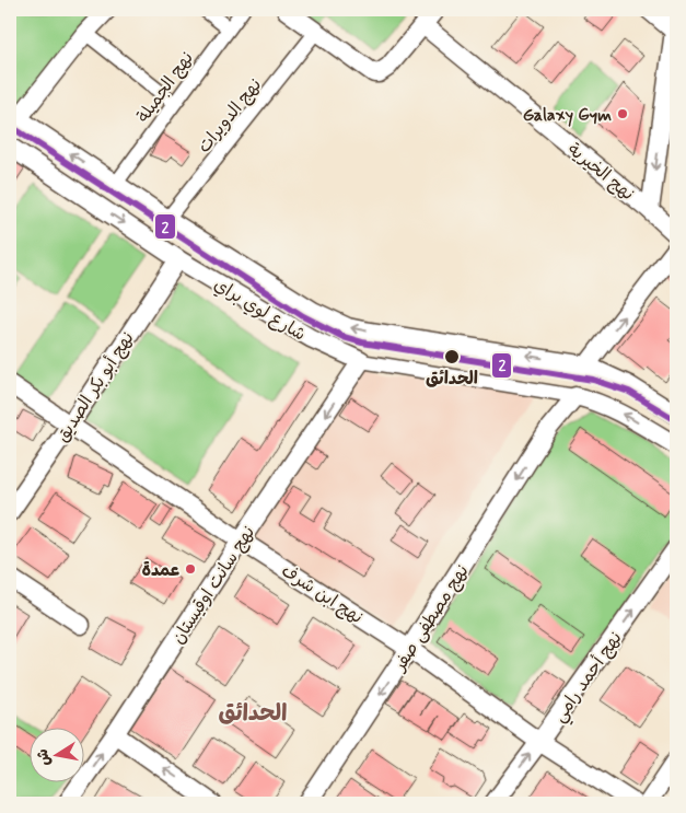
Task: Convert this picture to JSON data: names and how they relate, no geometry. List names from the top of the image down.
{
  "streets": {
    "street": [
      "نهج الجميلة",
      "نهج الدويرات",
      "نهج الخيرية",
      "شارع لوي براي",
      "نهج أبو بكر الصديق",
      "نهج سانت اوقيستان",
      "نهج ابن شرف",
      "نهج مصطفى صفر",
      "نهج أحمد رامي"
    ]
  },
  "crossings": [
    ["نهج الجميلة", "شارع لوي براي"],
    ["نهج الدويرات", "شارع لوي براي"],
    ["شارع لوي براي", "نهج أبو بكر الصديق"],
    ["شارع لوي براي", "نهج سانت اوقيستان"],
    ["شارع لوي براي", "نهج مصطفى صفر"],
    ["نهج أبو بكر الصديق", "نهج ابن شرف"],
    ["نهج سانت اوقيستان", "نهج ابن شرف"],
    ["نهج ابن شرف", "نهج مصطفى صفر"],
    ["نهج ابن شرف", "نهج أحمد رامي"]
  ],
  "one_way": ["نهج مصطفى صفر", "نهج أحمد رامي"],
  "districts": ["الحدائق"],
  "places": ["Galaxy Gym", "الحدائق", "عمدة"],
  "lines": ["transit line 2"],
  "north": "left"
}
